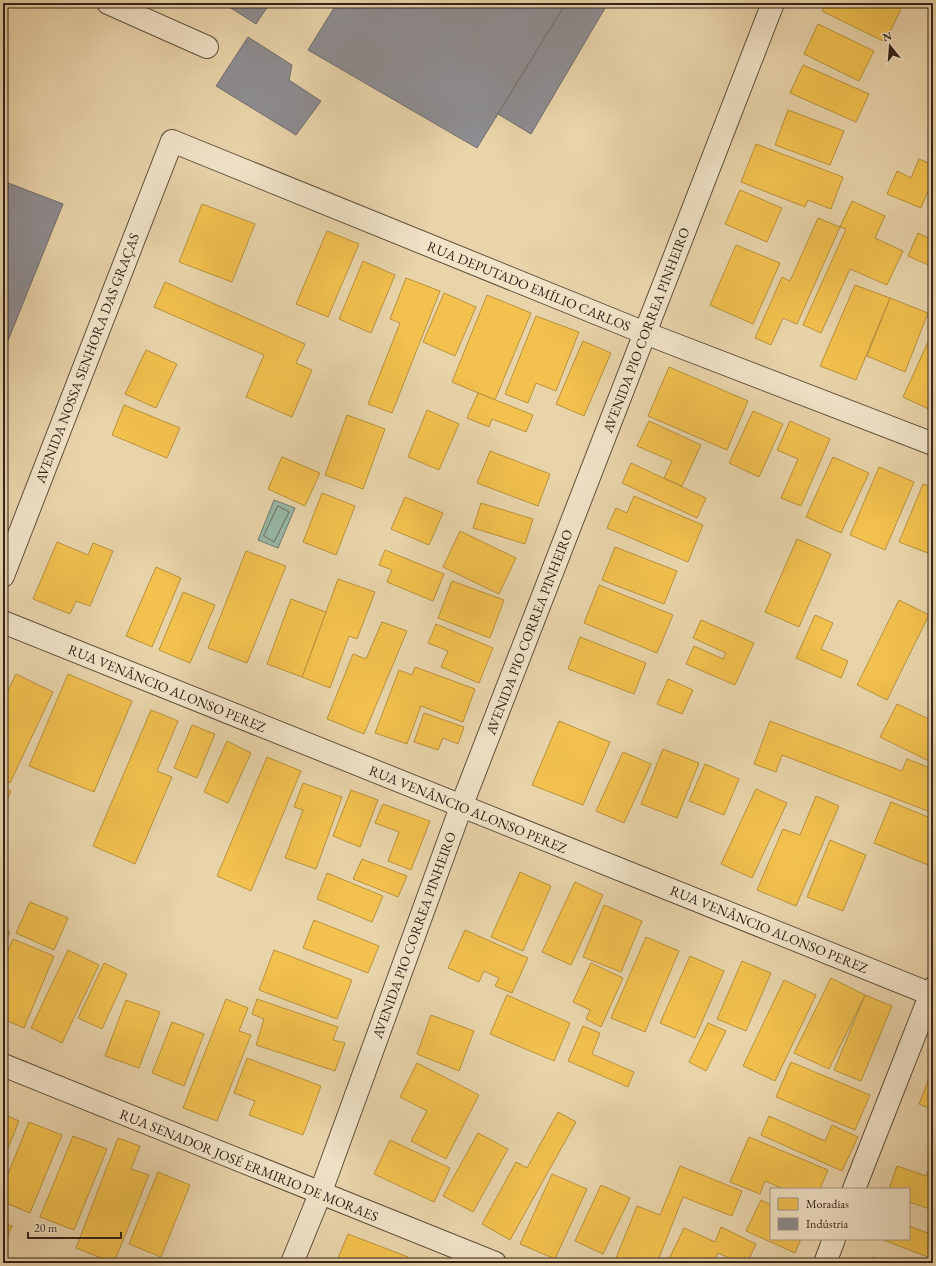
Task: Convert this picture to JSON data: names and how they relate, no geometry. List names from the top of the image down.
{
  "streets": {
    "street": [
      "RUA DEPUTADO EMÍLIO CARLOS",
      "AVENIDA PIO CORREA PINHEIRO",
      "AVENIDA NOSSA SENHORA DAS GRAÇAS",
      "RUA VENÂNCIO ALONSO PEREZ",
      "RUA SENADOR JOSÉ ERMIRIO DE MORAES"
    ]
  },
  "crossings": [
    ["RUA DEPUTADO EMÍLIO CARLOS", "AVENIDA PIO CORREA PINHEIRO"],
    ["RUA DEPUTADO EMÍLIO CARLOS", "AVENIDA NOSSA SENHORA DAS GRAÇAS"],
    ["AVENIDA PIO CORREA PINHEIRO", "RUA VENÂNCIO ALONSO PEREZ"],
    ["AVENIDA PIO CORREA PINHEIRO", "RUA SENADOR JOSÉ ERMIRIO DE MORAES"]
  ],
  "legend": ["Moradias", "Indústria"],
  "scale_bar": "20 m",
  "north": "top"
}
